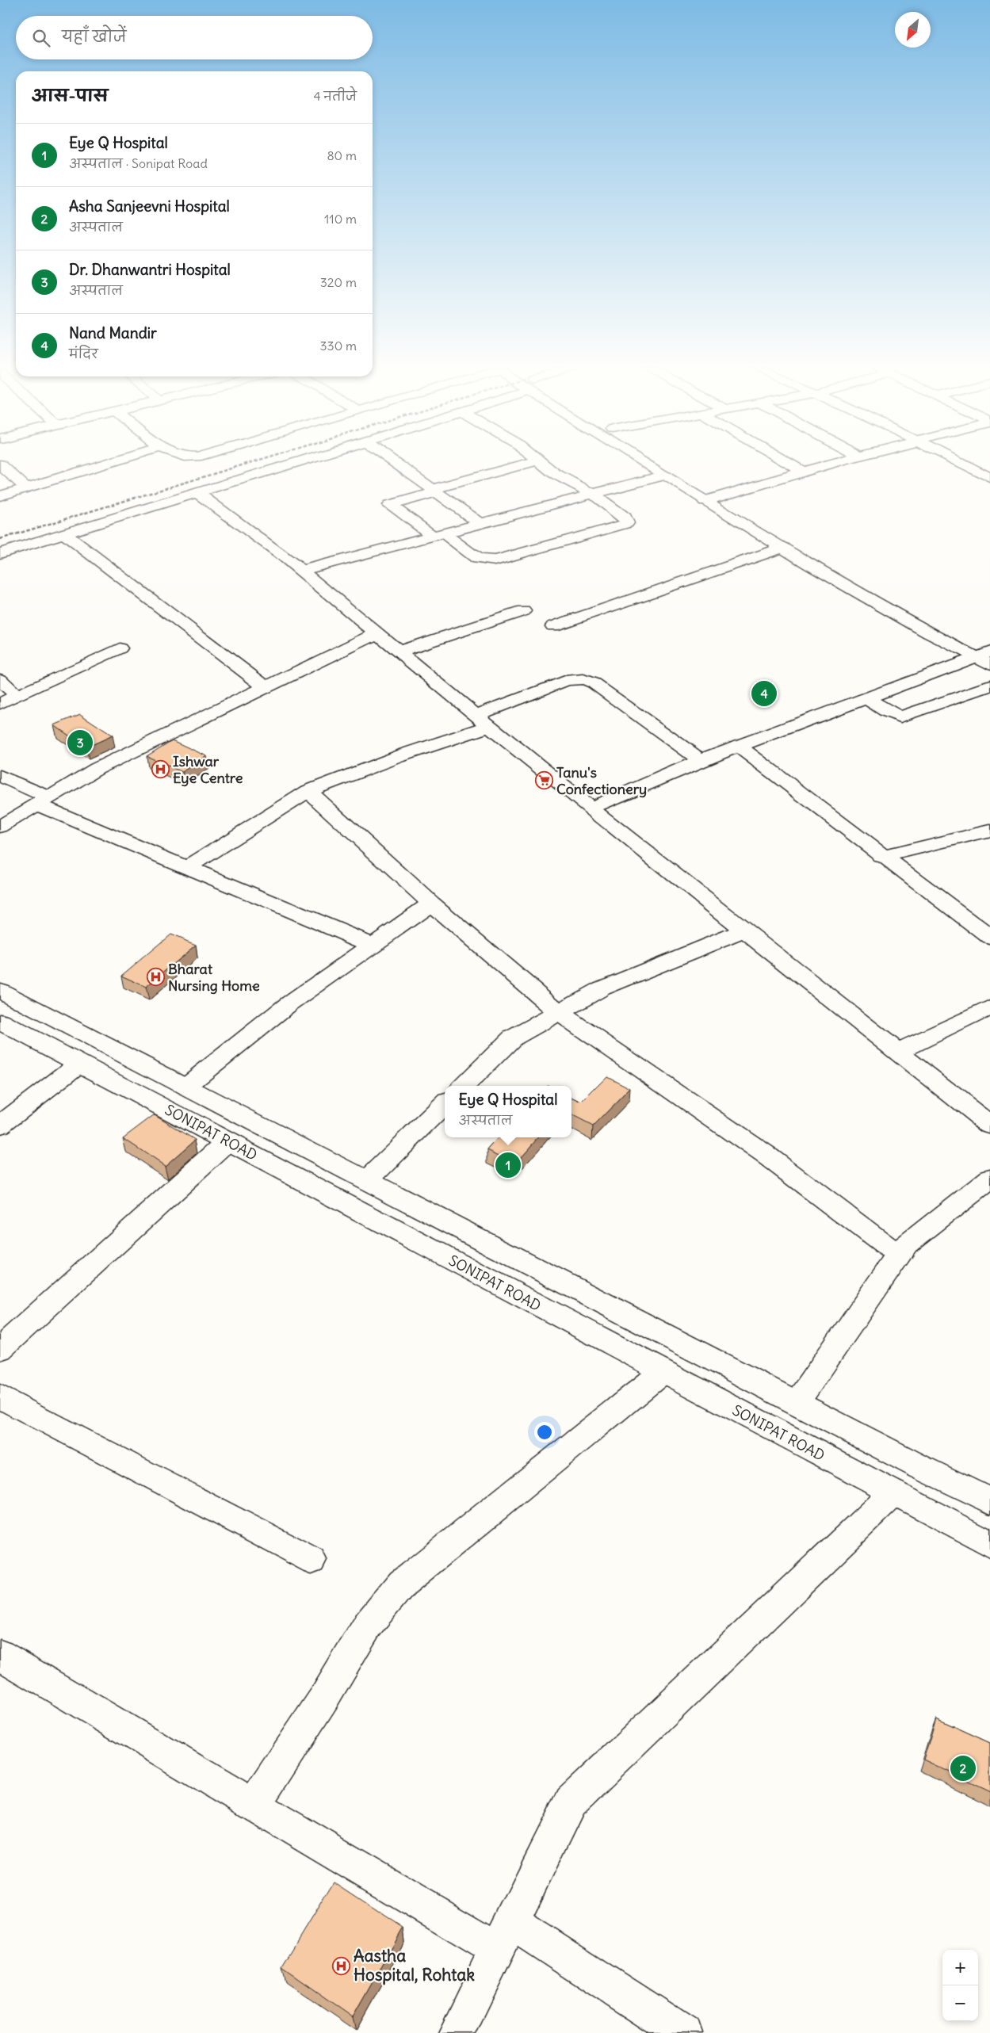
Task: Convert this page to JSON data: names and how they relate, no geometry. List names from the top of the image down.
{
  "streets": {
    "street": ["SONIPAT ROAD"]
  },
  "places": {
    "hospital": ["Ishwar Eye Centre", "Bharat Nursing Home", "Aastha Hospital, Rohtak"],
    "supermarket": ["Tanu's Confectionery"]
  },
  "north": "bottom left",
  "page": {
    "search": "यहाँ खोजें",
    "heading": ["आस-पास", "4 नतीजे"],
    "list": [
      {
        "mark": "1",
        "name": "Eye Q Hospital",
        "note": "अस्पताल · Sonipat Road",
        "value": "80 m"
      },
      {
        "mark": "2",
        "name": "Asha Sanjeevni Hospital",
        "note": "अस्पताल",
        "value": "110 m"
      },
      {
        "mark": "3",
        "name": "Dr. Dhanwantri Hospital",
        "note": "अस्पताल",
        "value": "320 m"
      },
      {
        "mark": "4",
        "name": "Nand Mandir",
        "note": "मंदिर",
        "value": "330 m"
      }
    ],
    "pins": [
      "4",
      "3",
      "1",
      "2"
    ],
    "popup": ["Eye Q Hospital", "अस्पताल"],
    "map_buttons": ["+", "−"]
  }
}
